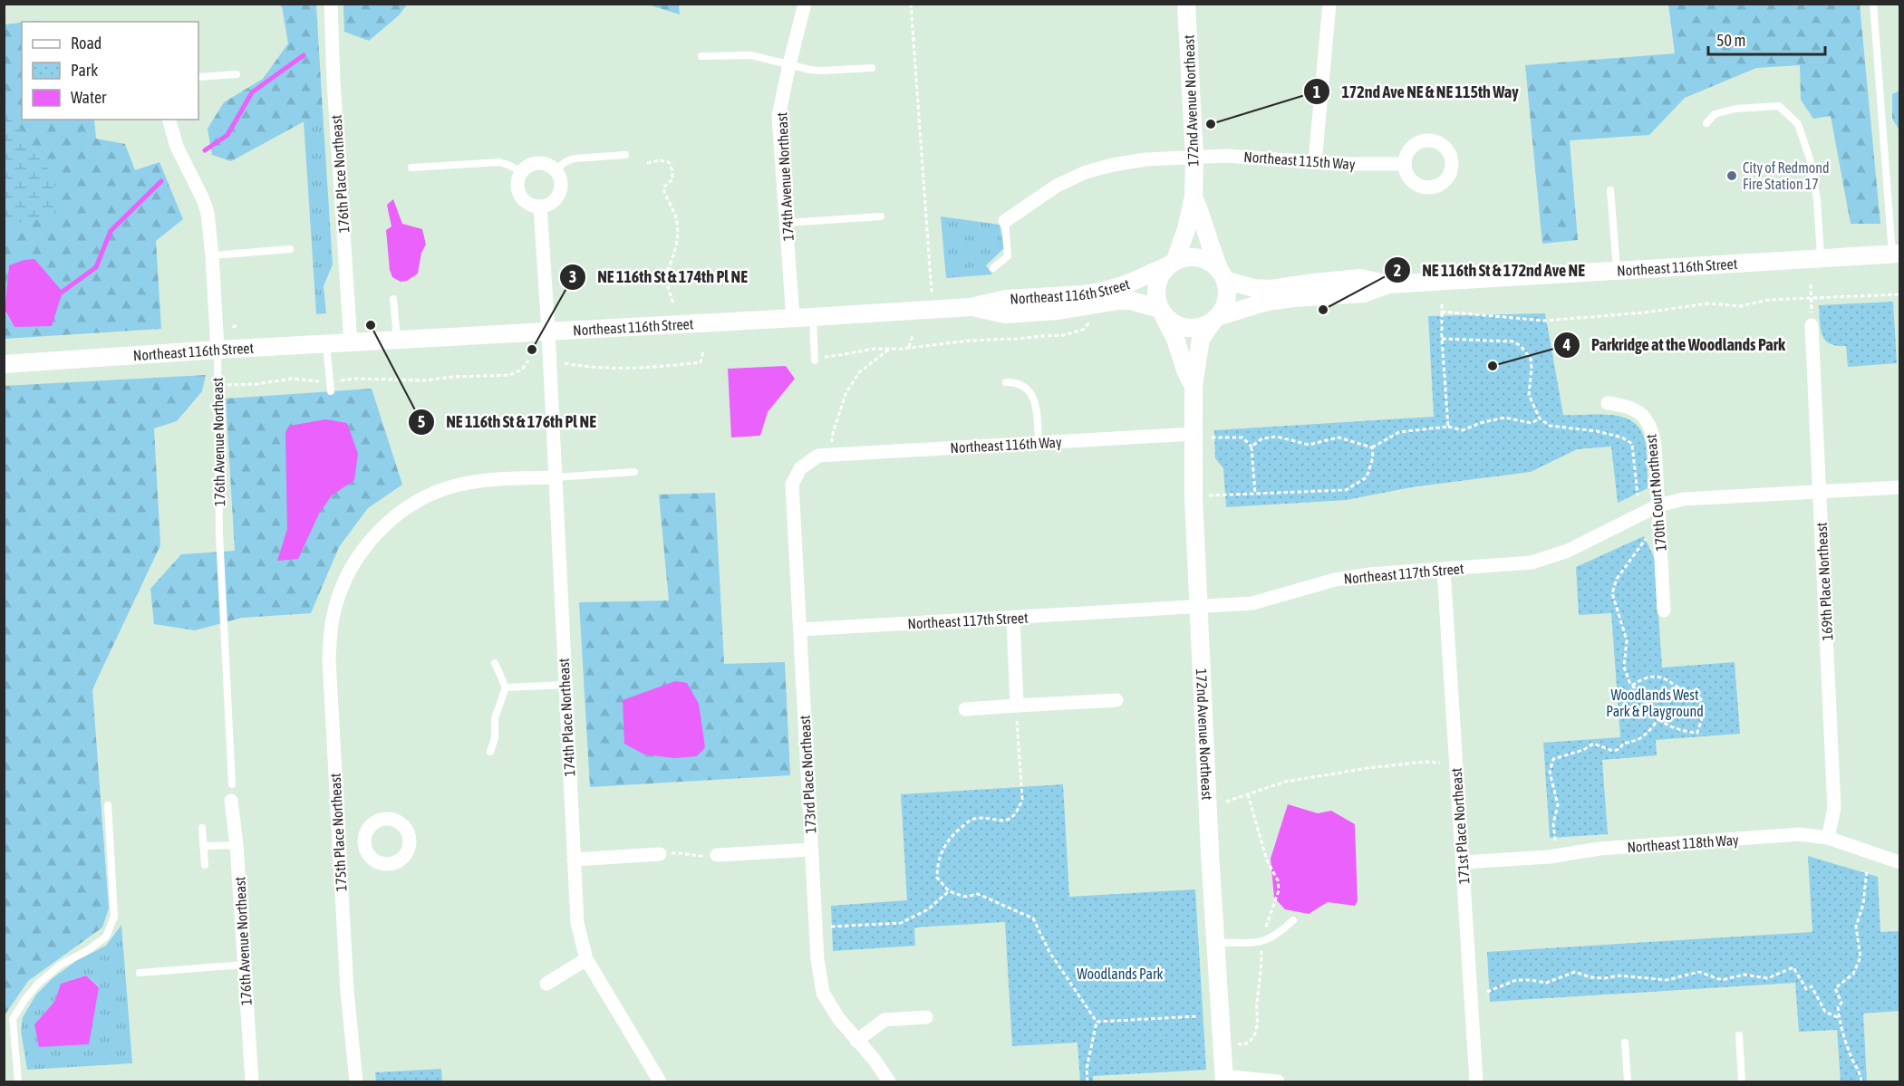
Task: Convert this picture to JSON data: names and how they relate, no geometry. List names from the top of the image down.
{
  "streets": {
    "street": [
      "172nd Avenue Northeast",
      "Northeast 115th Way",
      "176th Place Northeast",
      "174th Avenue Northeast",
      "Northeast 116th Street",
      "176th Avenue Northeast",
      "Northeast 116th Way",
      "170th Court Northeast",
      "Northeast 117th Street",
      "169th Place Northeast",
      "174th Place Northeast",
      "173rd Place Northeast",
      "171st Place Northeast",
      "175th Place Northeast",
      "Northeast 118th Way"
    ]
  },
  "crossings": [
    ["172nd Avenue Northeast", "Northeast 115th Way"],
    ["172nd Avenue Northeast", "Northeast 116th Street"],
    ["172nd Avenue Northeast", "Northeast 116th Way"],
    ["172nd Avenue Northeast", "Northeast 117th Street"],
    ["176th Place Northeast", "Northeast 116th Street"],
    ["174th Avenue Northeast", "Northeast 116th Street"],
    ["Northeast 116th Street", "176th Avenue Northeast"],
    ["Northeast 116th Street", "174th Place Northeast"],
    ["Northeast 116th Way", "173rd Place Northeast"],
    ["170th Court Northeast", "Northeast 117th Street"],
    ["Northeast 117th Street", "169th Place Northeast"],
    ["Northeast 117th Street", "173rd Place Northeast"],
    ["Northeast 117th Street", "171st Place Northeast"],
    ["169th Place Northeast", "Northeast 118th Way"],
    ["174th Place Northeast", "175th Place Northeast"],
    ["171st Place Northeast", "Northeast 118th Way"]
  ],
  "parks": ["Woodlands West Park & Playground", "Woodlands Park"],
  "places": [
    "172nd Ave NE & NE 115th Way",
    "City of Redmond Fire Station 17",
    "NE 116th St & 172nd Ave NE",
    "NE 116th St & 176th Pl NE",
    "NE 116th St & 174th Pl NE",
    "Parkridge at the Woodlands Park"
  ],
  "legend": ["Road", "Park", "Water"],
  "scale_bar": "50 m"
}
